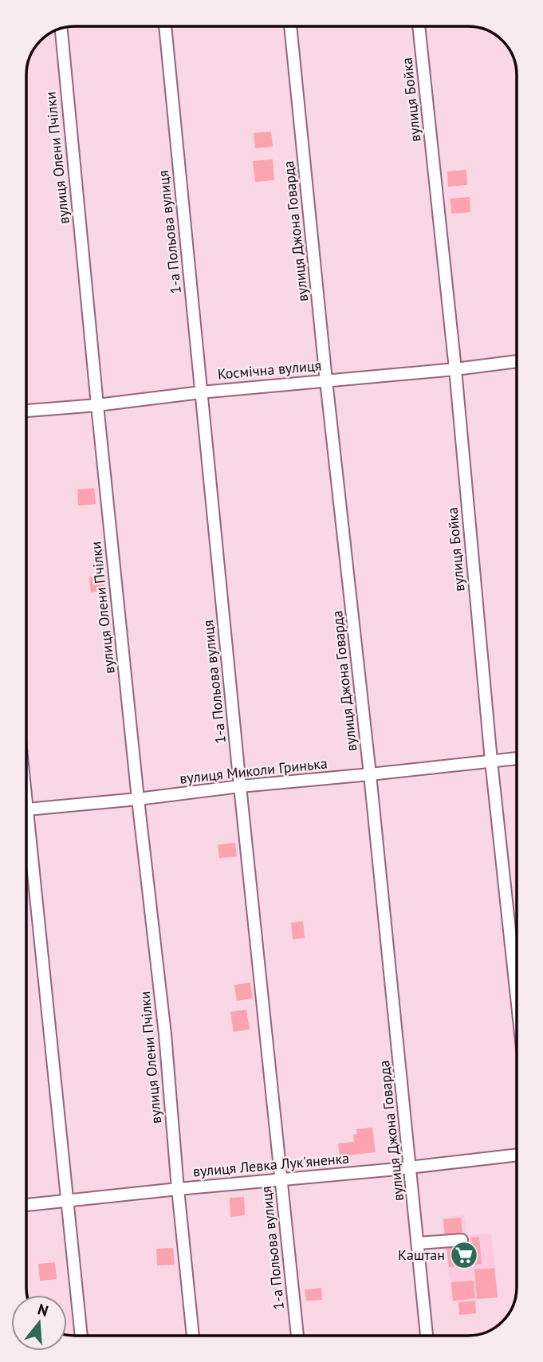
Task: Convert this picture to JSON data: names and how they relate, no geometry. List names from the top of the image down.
{
  "streets": {
    "street": [
      "вулиця Бойка",
      "вулиця Олени Пчілки",
      "вулиця Джона Говарда",
      "1-а Польова вулиця",
      "Космічна вулиця",
      "вулиця Миколи Гринька",
      "вулиця Левка Лук'яненка"
    ]
  },
  "crossings": [
    ["вулиця Бойка", "Космічна вулиця"],
    ["вулиця Бойка", "вулиця Миколи Гринька"],
    ["вулиця Олени Пчілки", "Космічна вулиця"],
    ["вулиця Олени Пчілки", "вулиця Миколи Гринька"],
    ["вулиця Олени Пчілки", "вулиця Левка Лук'яненка"],
    ["вулиця Джона Говарда", "Космічна вулиця"],
    ["вулиця Джона Говарда", "вулиця Миколи Гринька"],
    ["вулиця Джона Говарда", "вулиця Левка Лук'яненка"],
    ["1-а Польова вулиця", "Космічна вулиця"],
    ["1-а Польова вулиця", "вулиця Миколи Гринька"],
    ["1-а Польова вулиця", "вулиця Левка Лук'яненка"]
  ],
  "places": {
    "supermarket": ["Каштан"]
  },
  "north": "top"
}
